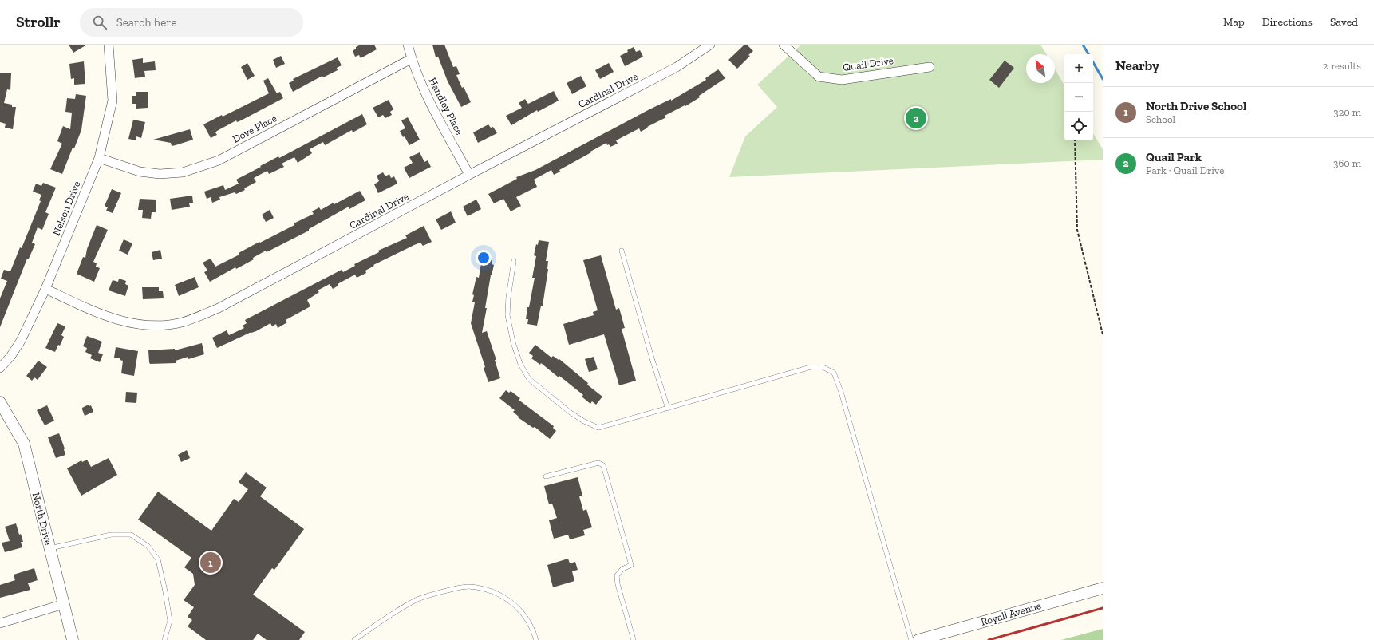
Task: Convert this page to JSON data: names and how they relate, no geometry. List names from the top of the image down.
{
  "streets": {
    "street": [
      "Quail Drive",
      "Cardinal Drive",
      "Handley Place",
      "Dove Place",
      "Nelson Drive",
      "North Drive",
      "Royall Avenue"
    ]
  },
  "crossings": [
    ["Cardinal Drive", "Handley Place"],
    ["Cardinal Drive", "Nelson Drive"],
    ["Handley Place", "Dove Place"],
    ["Dove Place", "Nelson Drive"]
  ],
  "north": "top left",
  "page": {
    "header": "Strollr",
    "search": "Search here",
    "nav": ["Map", "Directions", "Saved"],
    "heading": ["Nearby", "2 results"],
    "map_buttons": ["+", "−"],
    "list": [
      {
        "mark": "1",
        "name": "North Drive School",
        "note": "School",
        "value": "320 m"
      },
      {
        "mark": "2",
        "name": "Quail Park",
        "note": "Park · Quail Drive",
        "value": "360 m"
      }
    ],
    "pins": ["2", "1"]
  }
}
